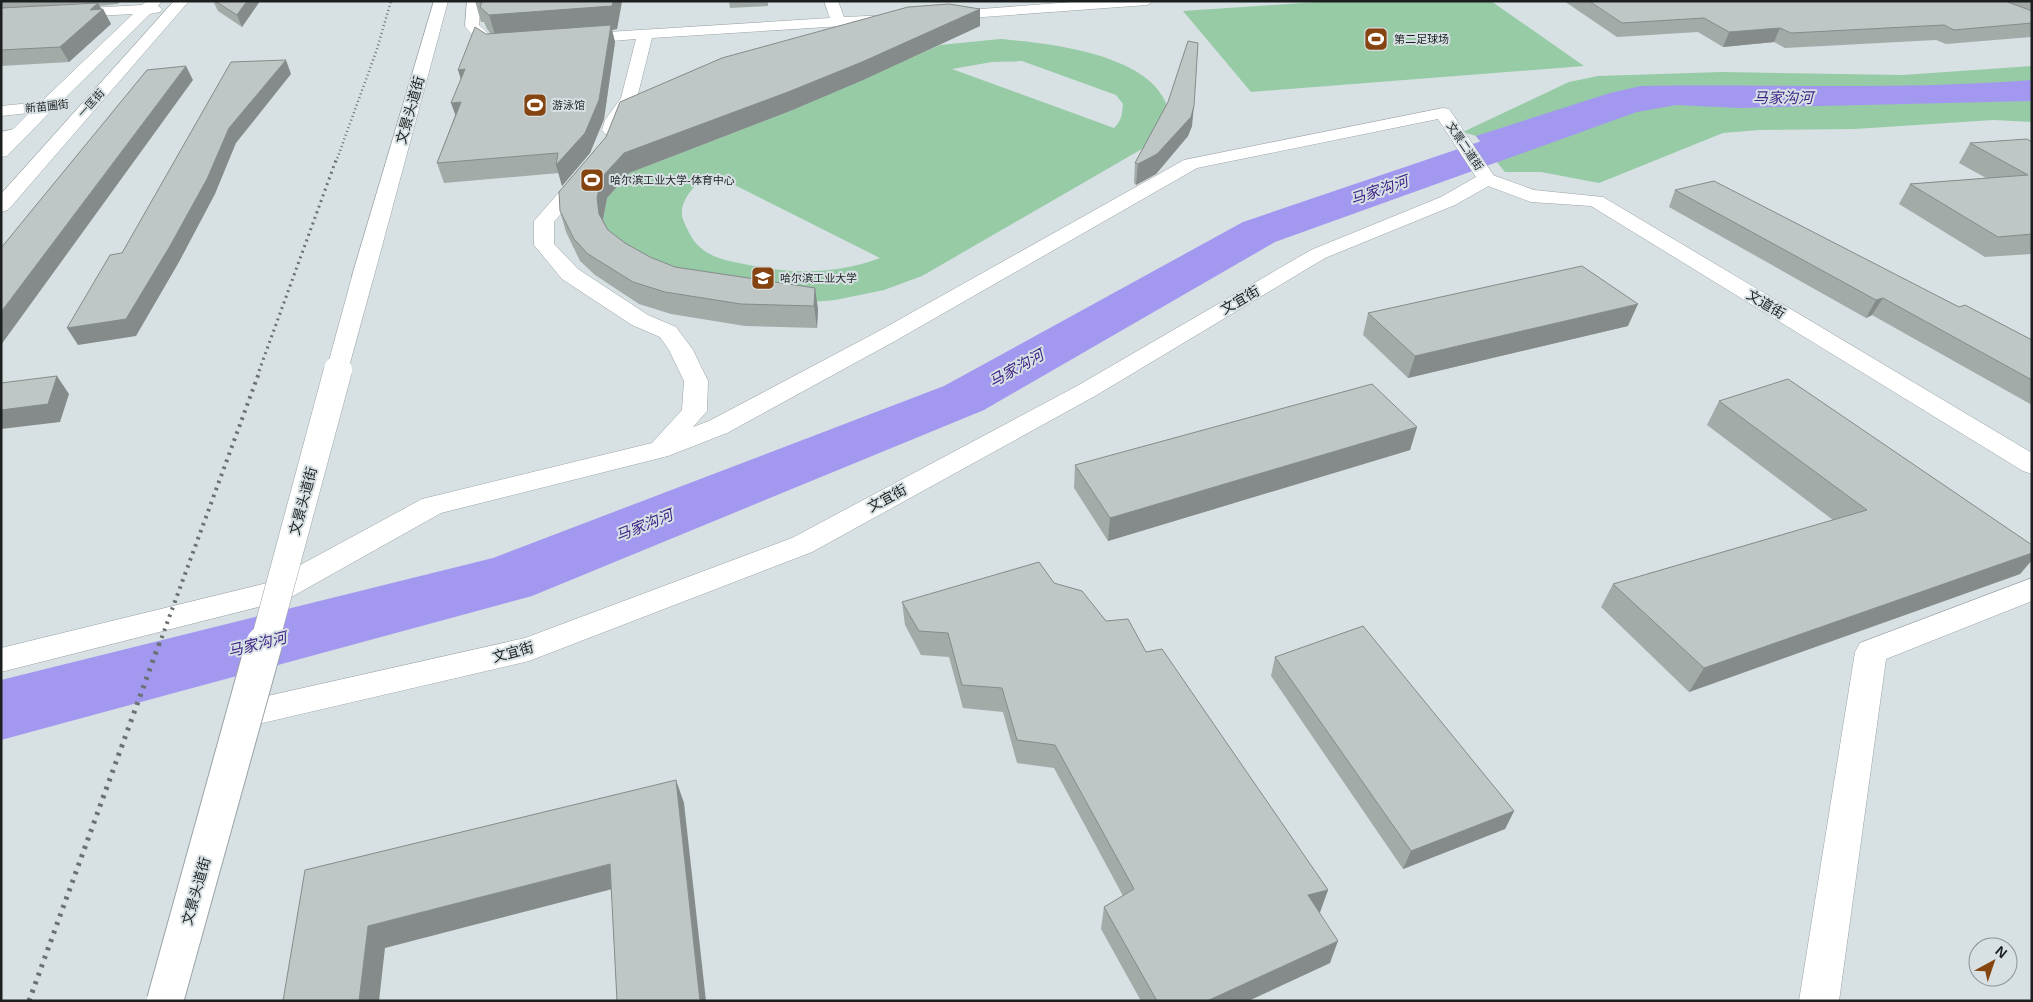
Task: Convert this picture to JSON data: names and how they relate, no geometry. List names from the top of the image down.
{
  "streets": {
    "street": [
      "一匡街",
      "新苗圃街",
      "文景头道街",
      "文景二道街",
      "文宜街",
      "文道街"
    ]
  },
  "crossings": [
    ["一匡街", "新苗圃街"],
    ["文景头道街", "文宜街"],
    ["文景二道街", "文宜街"],
    ["文景二道街", "文道街"],
    ["文宜街", "文道街"]
  ],
  "water": ["马家沟河"],
  "places": {
    "sports": ["第二足球场", "游泳馆", "哈尔滨工业大学-体育中心"],
    "school or university": ["哈尔滨工业大学"]
  },
  "north": "top right"
}
